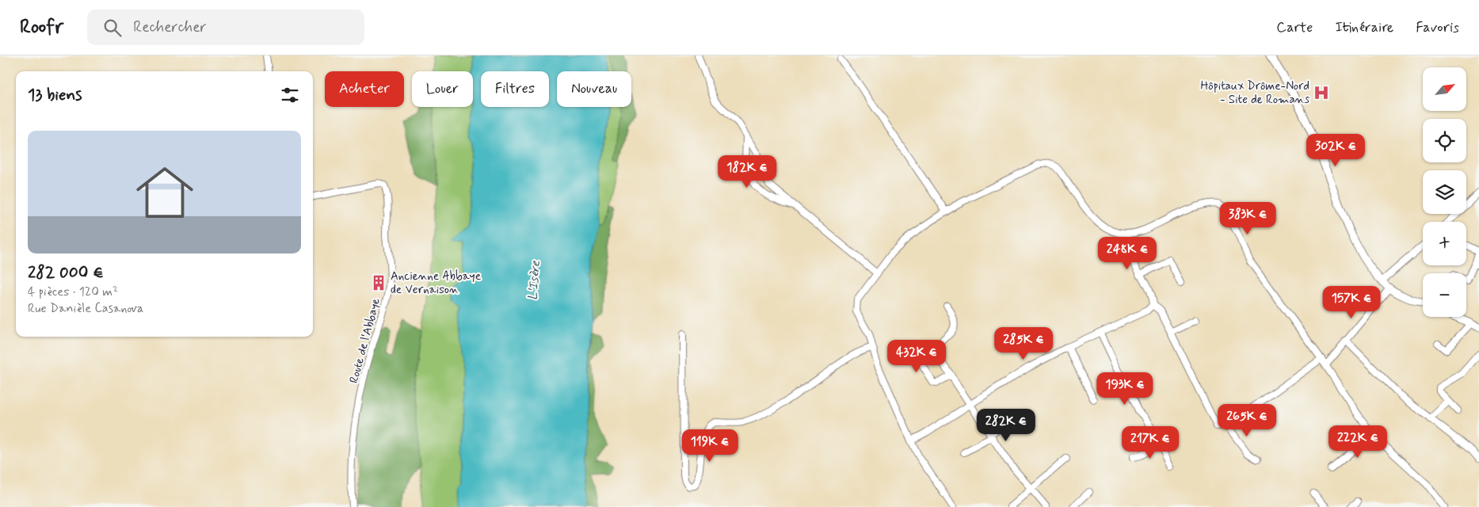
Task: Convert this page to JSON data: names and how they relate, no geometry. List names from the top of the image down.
{
  "streets": {
    "street": ["Route de l'Abbaye"]
  },
  "water": ["L'Isère"],
  "places": {
    "hospital": ["Hôpitaux Drôme-Nord - Site de Romans"],
    "building": ["Ancienne Abbaye de Vernaison"]
  },
  "north": "top right",
  "page": {
    "header": "Roofr",
    "search": "Rechercher",
    "nav": ["Carte", "Itinéraire", "Favoris"],
    "map_buttons": ["+", "−"],
    "chip": [
      "Acheter",
      "Louer",
      "Filtres",
      "Nouveau"
    ],
    "heading": "13 biens",
    "list": [
      {
        "name": "282 000 €",
        "note": "4 pièces · 120 m² · Rue Danièle Casanova"
      }
    ],
    "price": [
      "302K €",
      "182K €",
      "383K €",
      "248K €",
      "157K €",
      "285K €",
      "432K €",
      "193K €",
      "265K €",
      "282K €",
      "222K €",
      "217K €",
      "119K €"
    ]
  }
}
